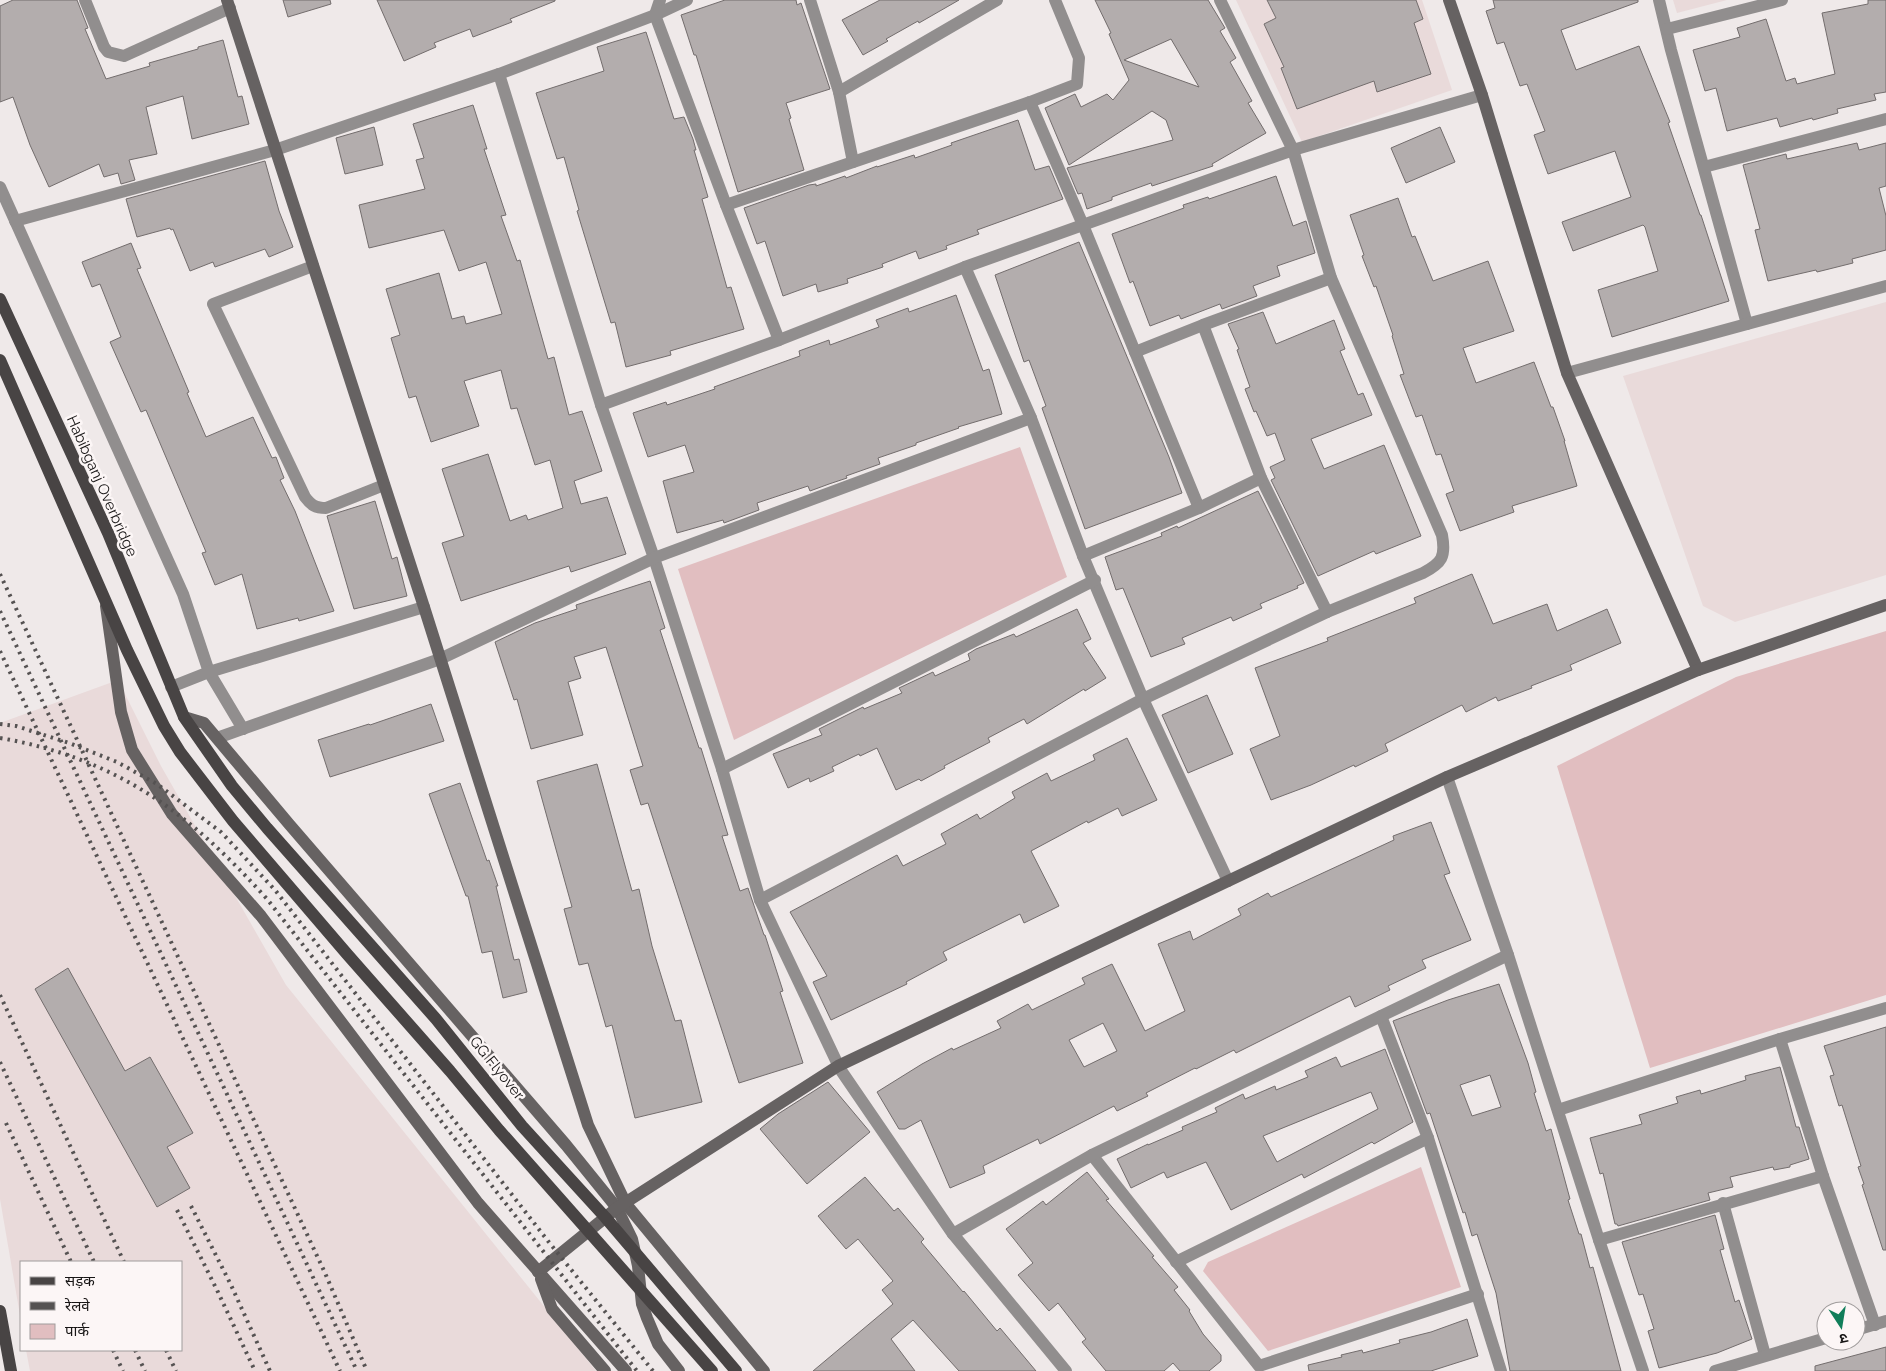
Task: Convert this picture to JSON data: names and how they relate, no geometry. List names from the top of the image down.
{
  "streets": {
    "main road": ["Habibganj Overbridge", "GG Flyover"]
  },
  "crossings": [
    ["Habibganj Overbridge", "GG Flyover"]
  ],
  "legend": ["सड़क", "रेलवे", "पार्क"],
  "north": "bottom"
}
